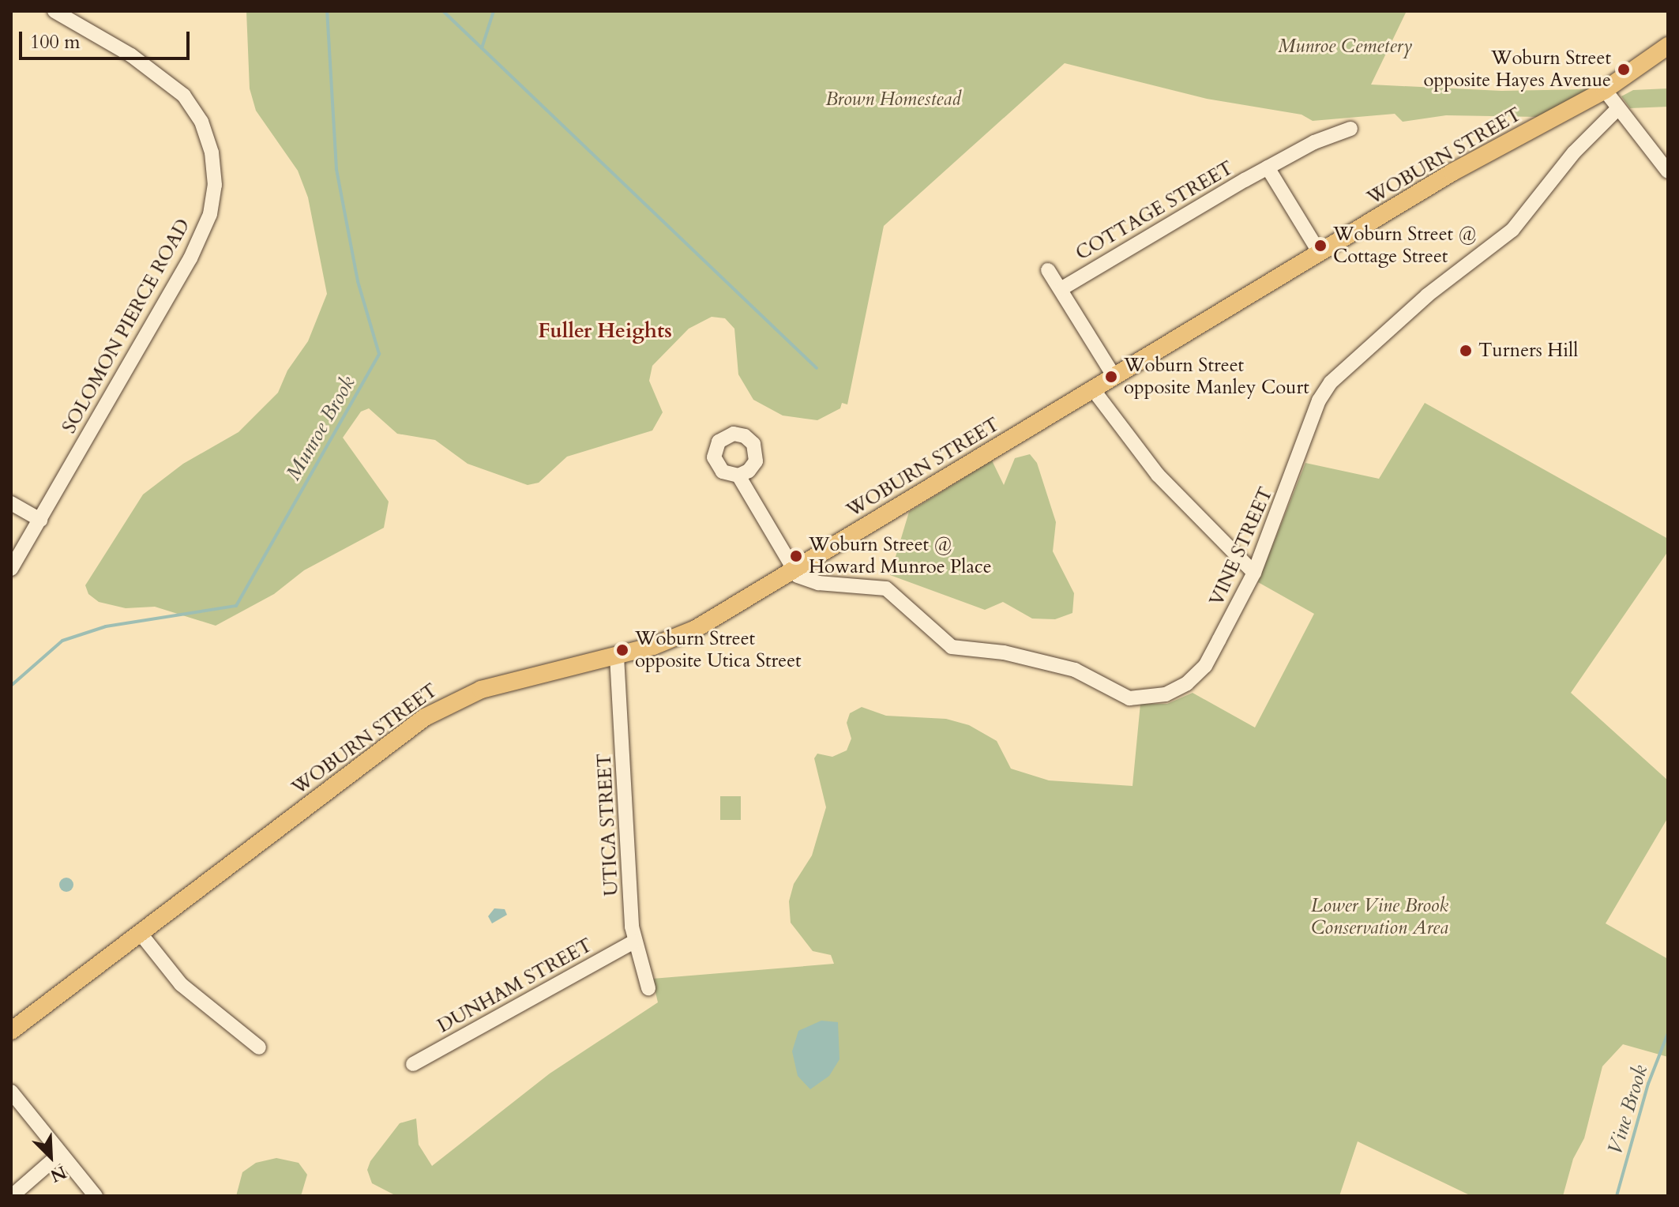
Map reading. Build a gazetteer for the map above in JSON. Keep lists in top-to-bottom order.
{
  "streets": {
    "main road": ["WOBURN STREET"],
    "street": [
      "COTTAGE STREET",
      "SOLOMON PIERCE ROAD",
      "VINE STREET",
      "UTICA STREET",
      "DUNHAM STREET"
    ]
  },
  "crossings": [
    ["WOBURN STREET", "VINE STREET"],
    ["WOBURN STREET", "UTICA STREET"],
    ["UTICA STREET", "DUNHAM STREET"]
  ],
  "districts": ["Fuller Heights"],
  "water": ["Munroe Brook", "Vine Brook"],
  "parks": ["Munroe Cemetery", "Brown Homestead", "Lower Vine Brook Conservation Area"],
  "places": [
    "Woburn Street opposite Hayes Avenue",
    "Woburn Street @ Cottage Street",
    "Turners Hill",
    "Woburn Street opposite Manley Court",
    "Woburn Street @ Howard Munroe Place",
    "Woburn Street opposite Utica Street"
  ],
  "scale_bar": "100 m",
  "north": "bottom right"
}
